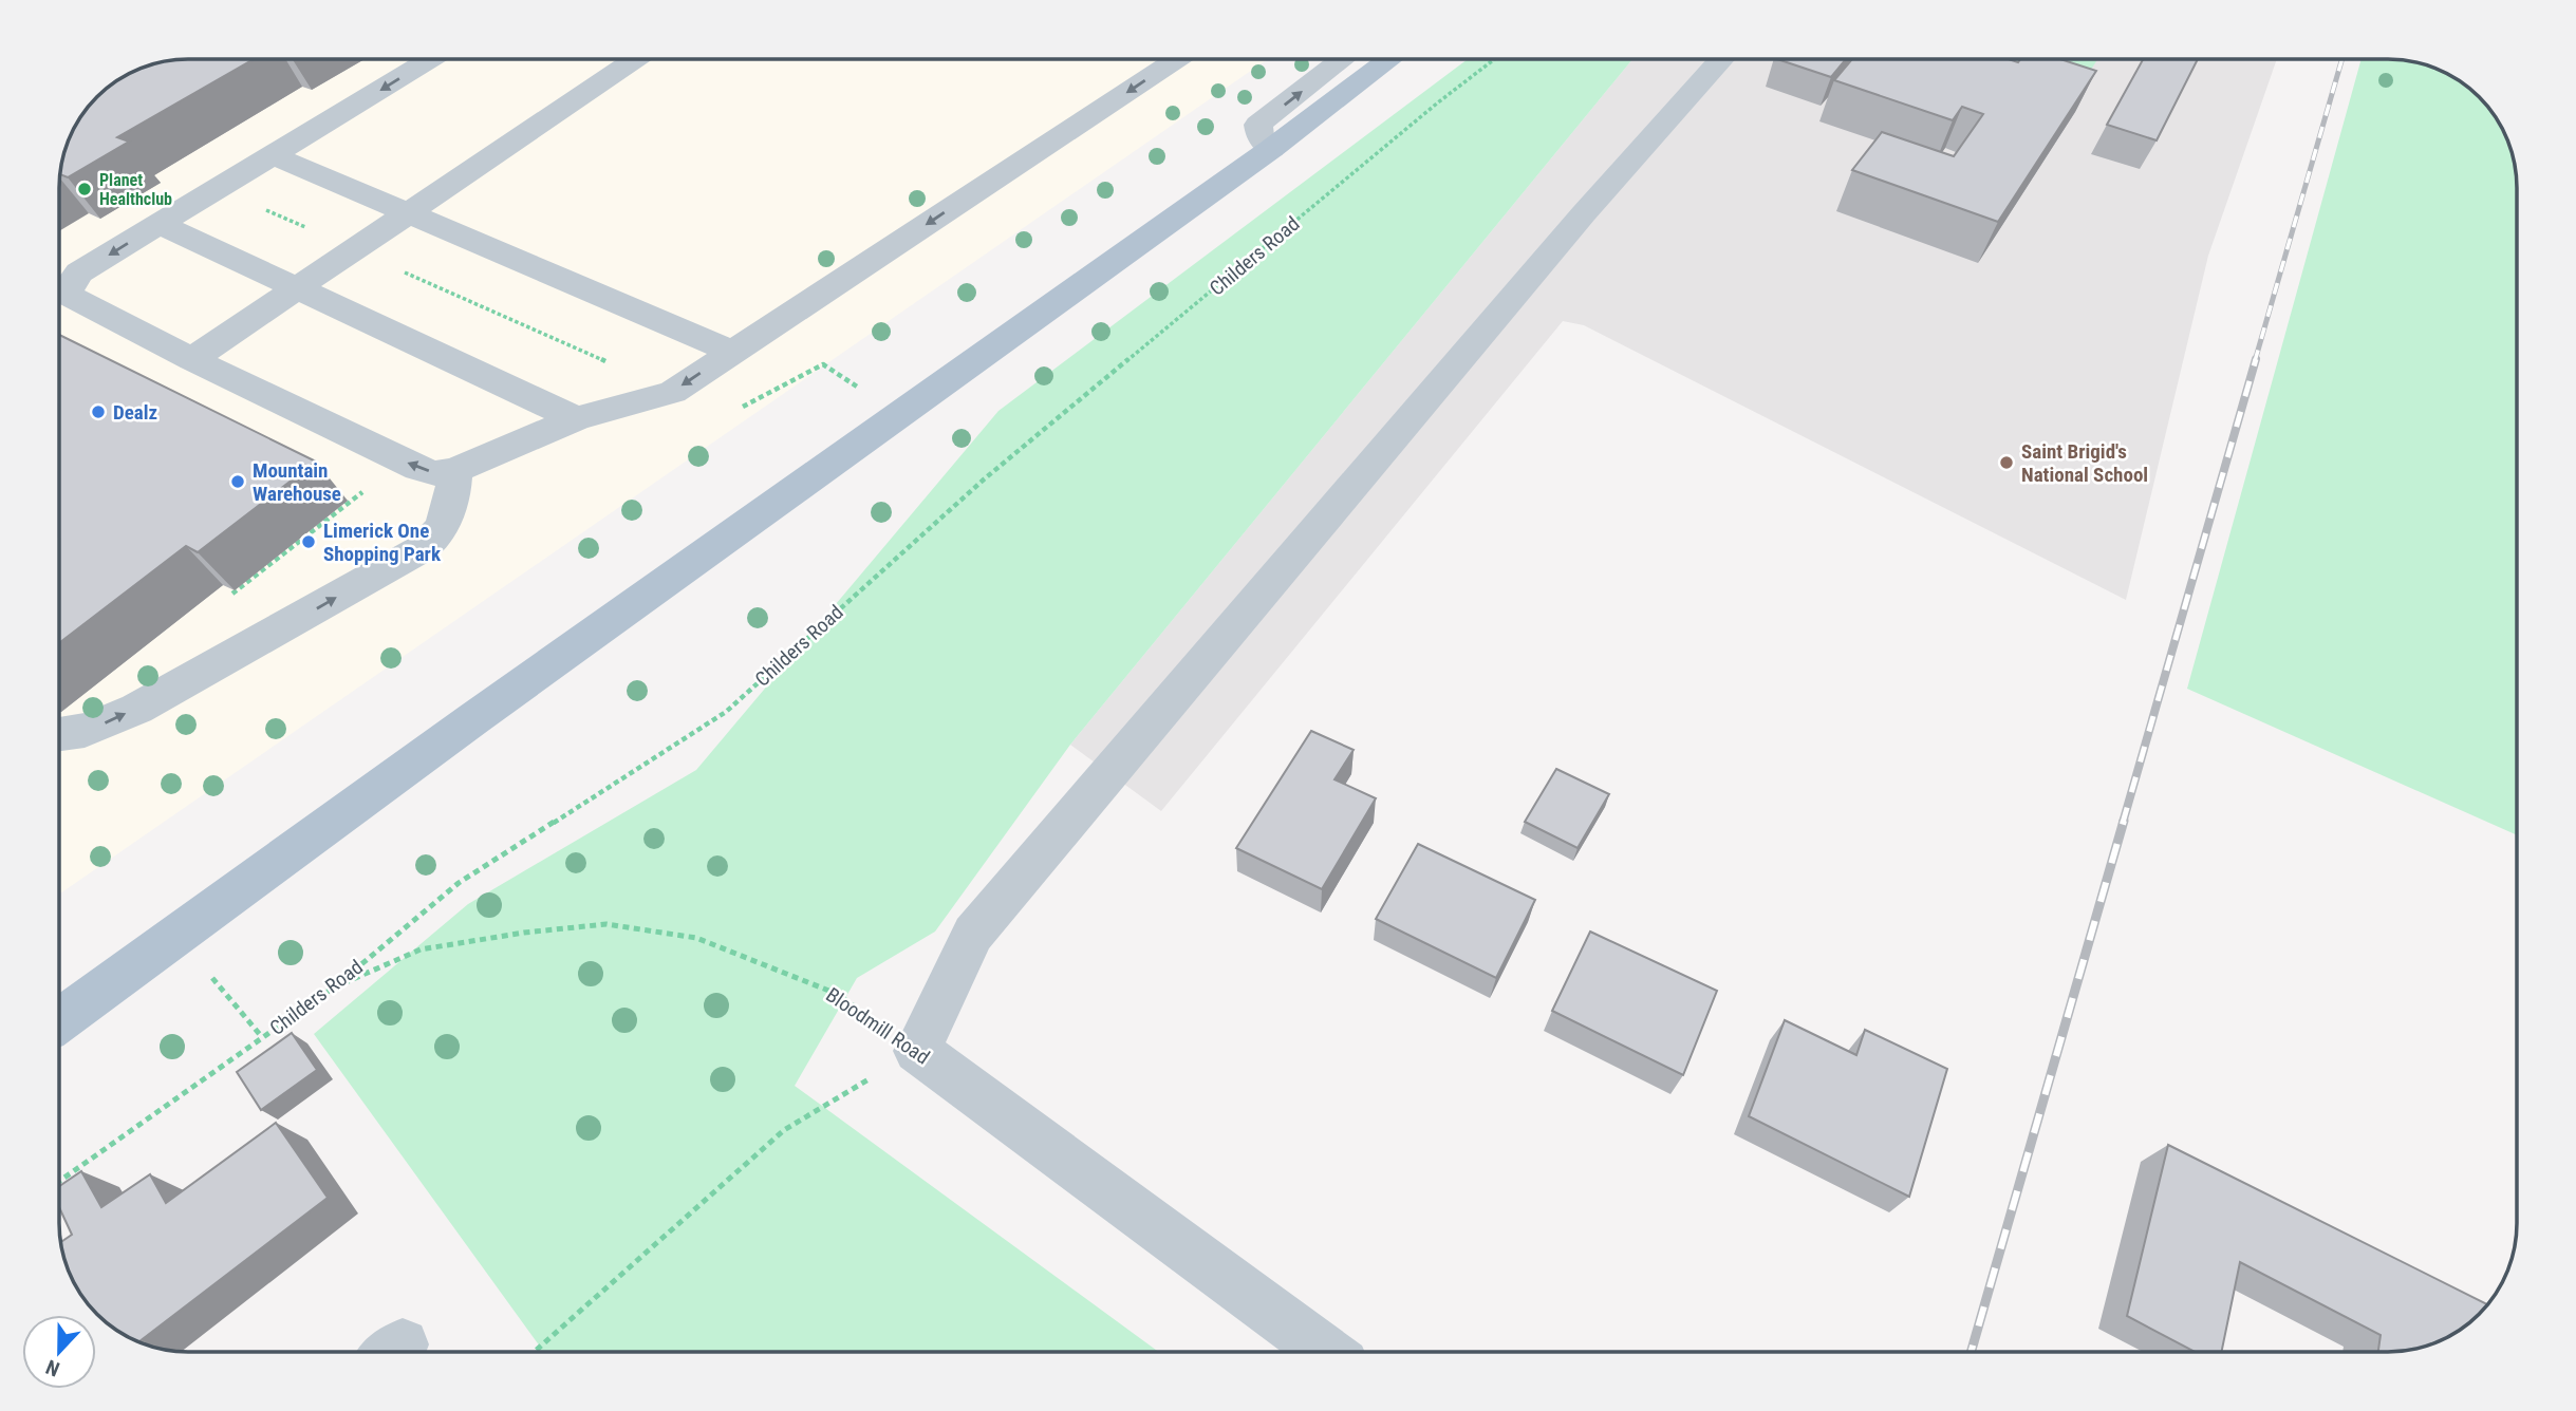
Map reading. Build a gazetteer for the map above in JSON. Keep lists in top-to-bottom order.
{
  "streets": {
    "street": ["Bloodmill Road"],
    "path": ["Childers Road"]
  },
  "crossings": [
    ["Childers Road", "Bloodmill Road"]
  ],
  "places": [
    "Planet Healthclub",
    "Dealz",
    "Saint Brigid's National School",
    "Mountain Warehouse",
    "Limerick One Shopping Park"
  ],
  "north": "bottom"
}
